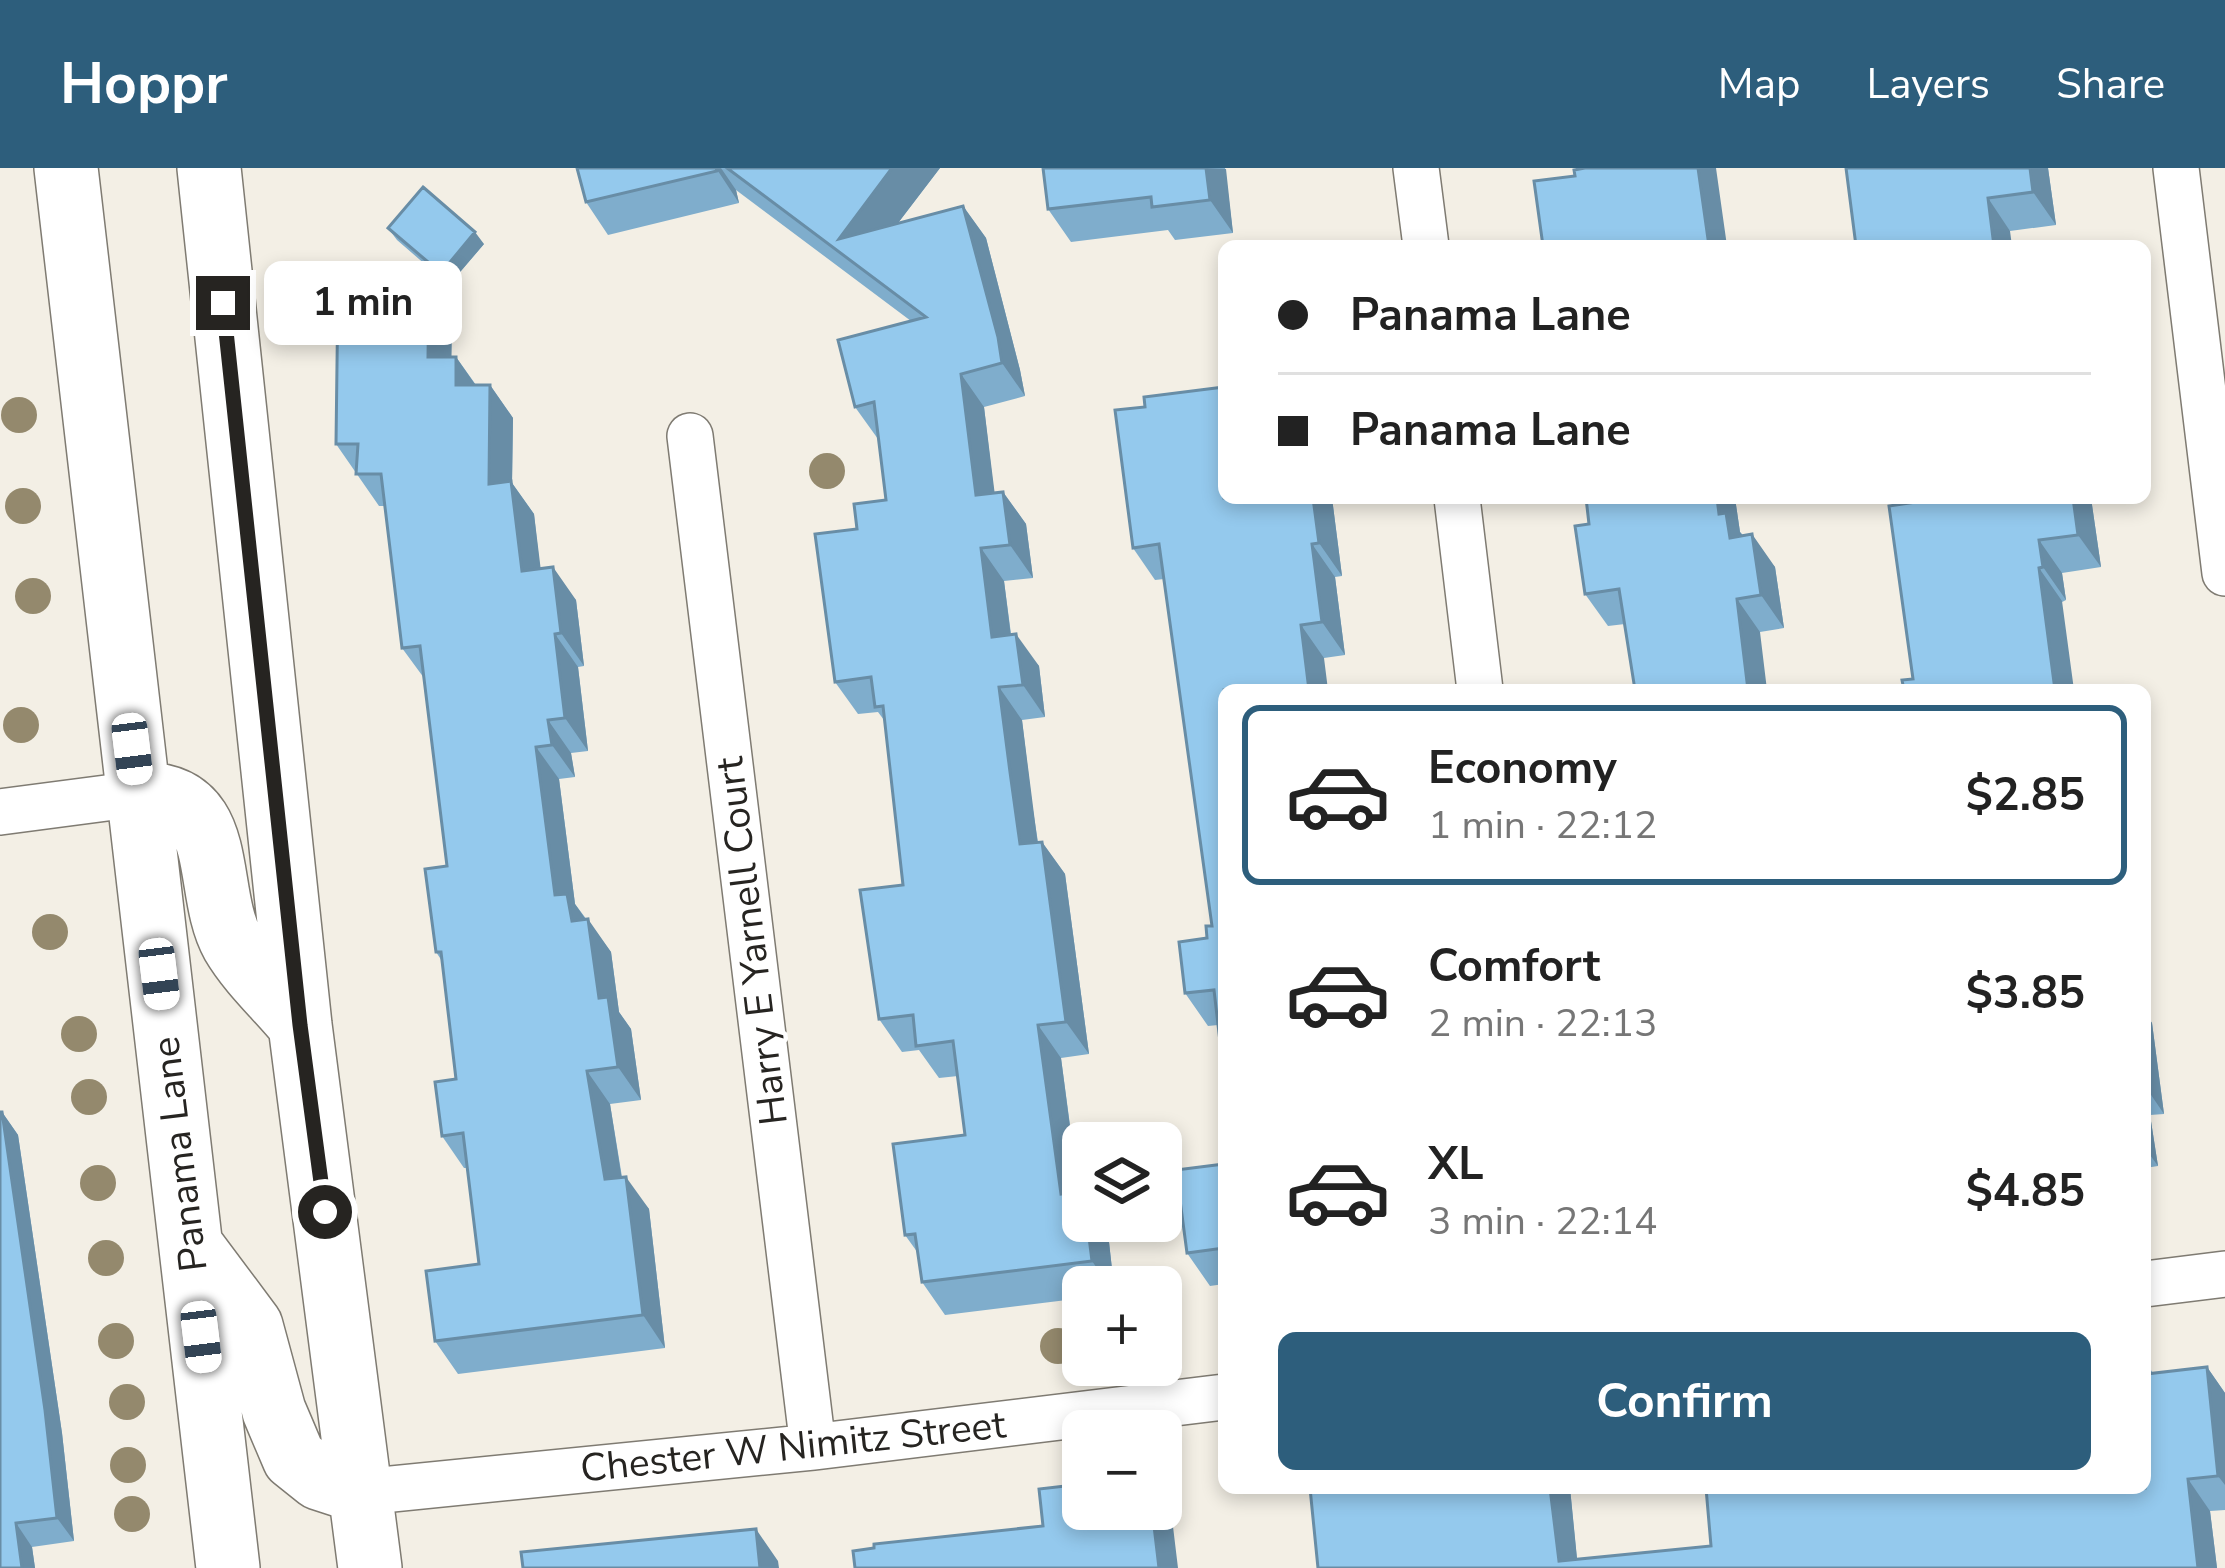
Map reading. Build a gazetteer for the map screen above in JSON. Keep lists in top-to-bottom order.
{
  "streets": {
    "main road": ["Panama Lane"],
    "street": ["Harry E Yarnell Court", "Chester W Nimitz Street"]
  },
  "crossings": [
    ["Harry E Yarnell Court", "Chester W Nimitz Street"]
  ],
  "page": {
    "header": "Hoppr",
    "nav": ["Map", "Layers", "Share"],
    "banner": ["Panama Lane", "Panama Lane"],
    "bubble": "1 min",
    "list": [
      {
        "name": "Economy",
        "note": "1 min · 22:12",
        "value": "$2.85"
      },
      {
        "name": "Comfort",
        "note": "2 min · 22:13",
        "value": "$3.85"
      },
      {
        "name": "XL",
        "note": "3 min · 22:14",
        "value": "$4.85"
      }
    ],
    "map_buttons": ["+", "−"],
    "buttons": "Confirm"
  }
}
